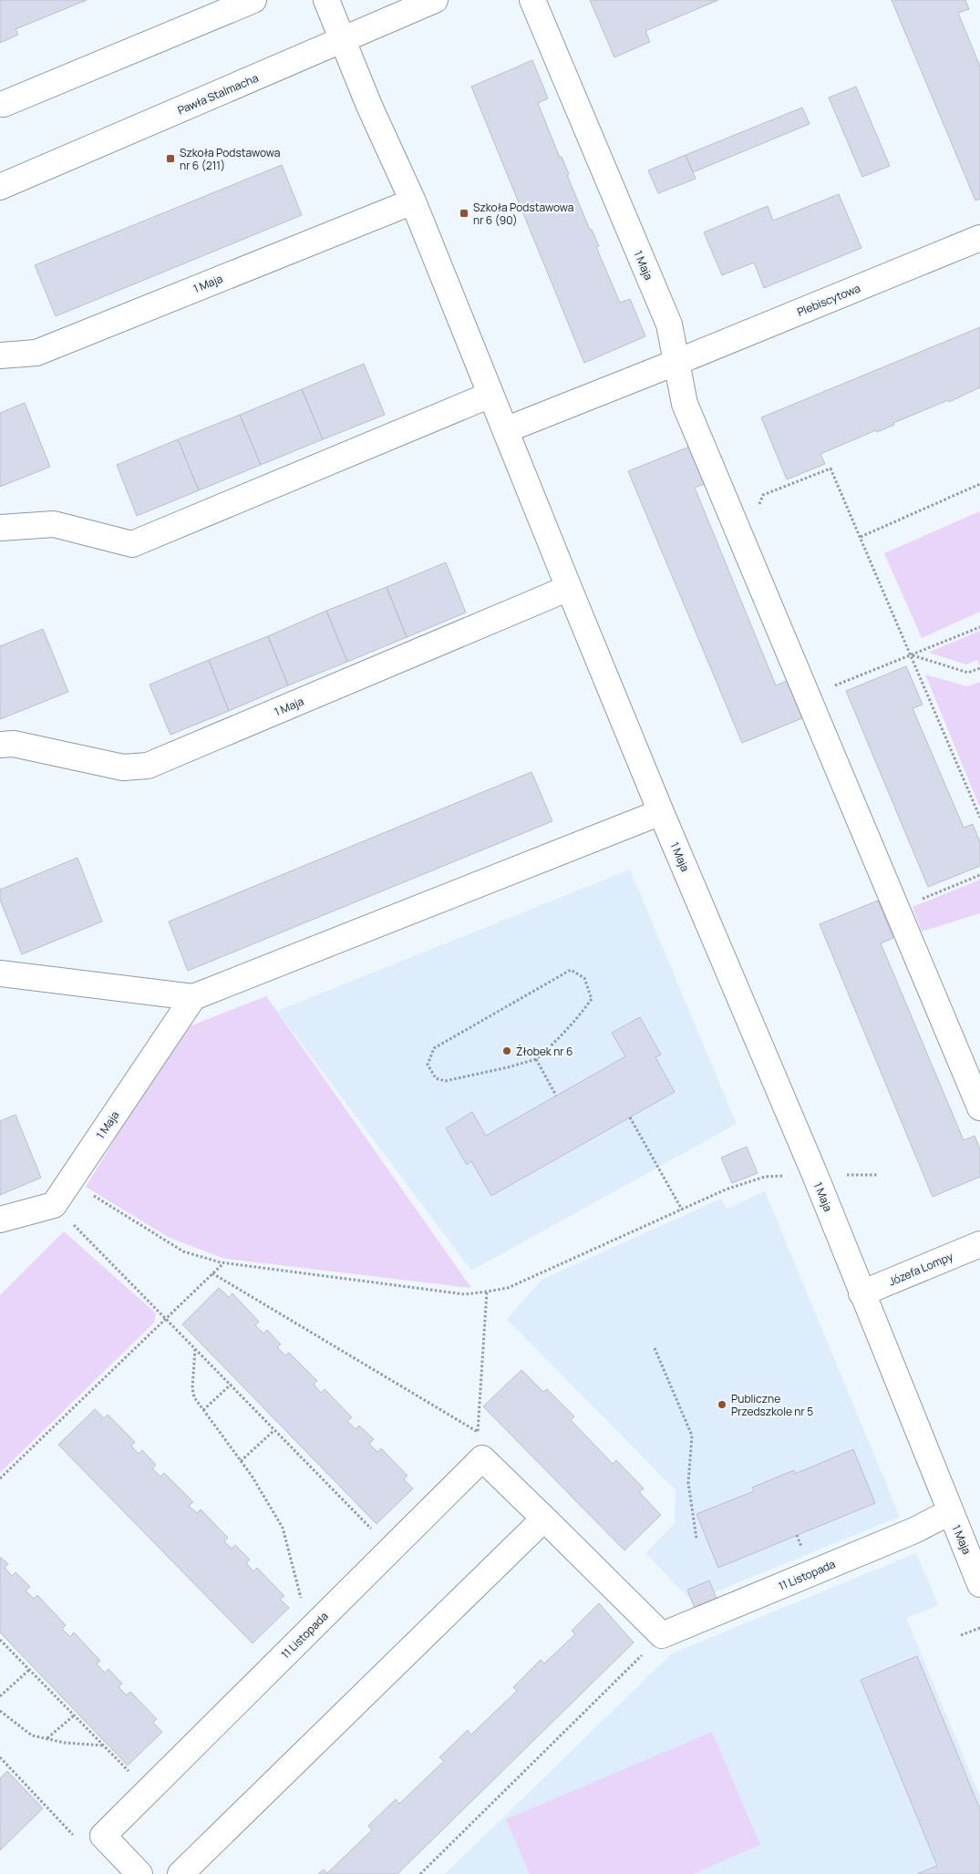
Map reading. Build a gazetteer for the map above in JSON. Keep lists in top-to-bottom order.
{
  "streets": {
    "street": [
      "Pawła Stalmacha",
      "1 Maja",
      "Plebiscytowa",
      "Józefa Lompy",
      "11 Listopada"
    ]
  },
  "crossings": [
    ["Pawła Stalmacha", "1 Maja"],
    ["1 Maja", "Plebiscytowa"],
    ["1 Maja", "Józefa Lompy"],
    ["1 Maja", "11 Listopada"]
  ],
  "places": {
    "transit": ["Szkoła Podstawowa nr 6 (211)", "Szkoła Podstawowa nr 6 (90)"],
    "other": ["Żłobek nr 6", "Publiczne Przedszkole nr 5"]
  }
}
